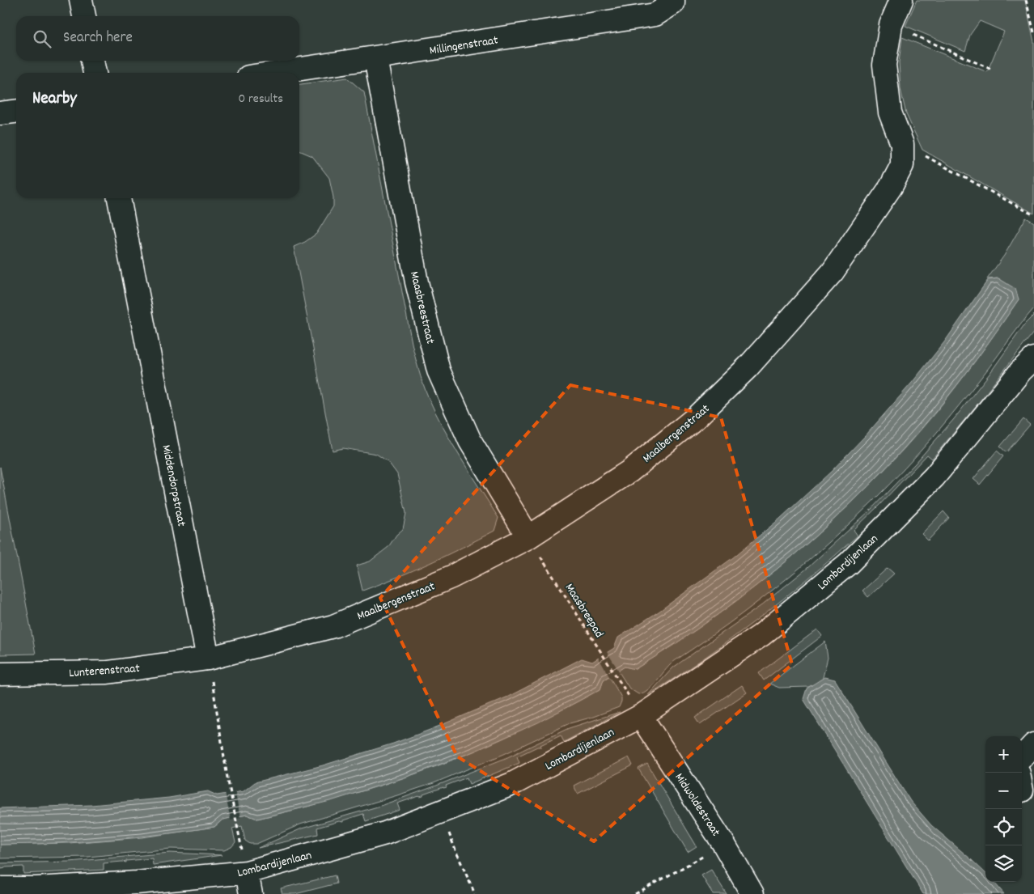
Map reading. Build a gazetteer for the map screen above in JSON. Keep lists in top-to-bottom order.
{
  "streets": {
    "street": [
      "Millingenstraat",
      "Maasbreestraat",
      "Maalbergenstraat",
      "Middendorpstraat",
      "Lombardijenlaan",
      "Lunterenstraat",
      "Midwoldestraat"
    ],
    "path": ["Maasbreepad"]
  },
  "crossings": [
    ["Millingenstraat", "Maasbreestraat"],
    ["Maasbreestraat", "Maalbergenstraat"],
    ["Maasbreestraat", "Maasbreepad"],
    ["Maalbergenstraat", "Middendorpstraat"],
    ["Maalbergenstraat", "Maasbreepad"],
    ["Maalbergenstraat", "Lunterenstraat"],
    ["Middendorpstraat", "Lunterenstraat"],
    ["Lombardijenlaan", "Midwoldestraat"]
  ],
  "page": {
    "search": "Search here",
    "heading": ["Nearby", "0 results"],
    "map_buttons": ["+", "−"]
  }
}
